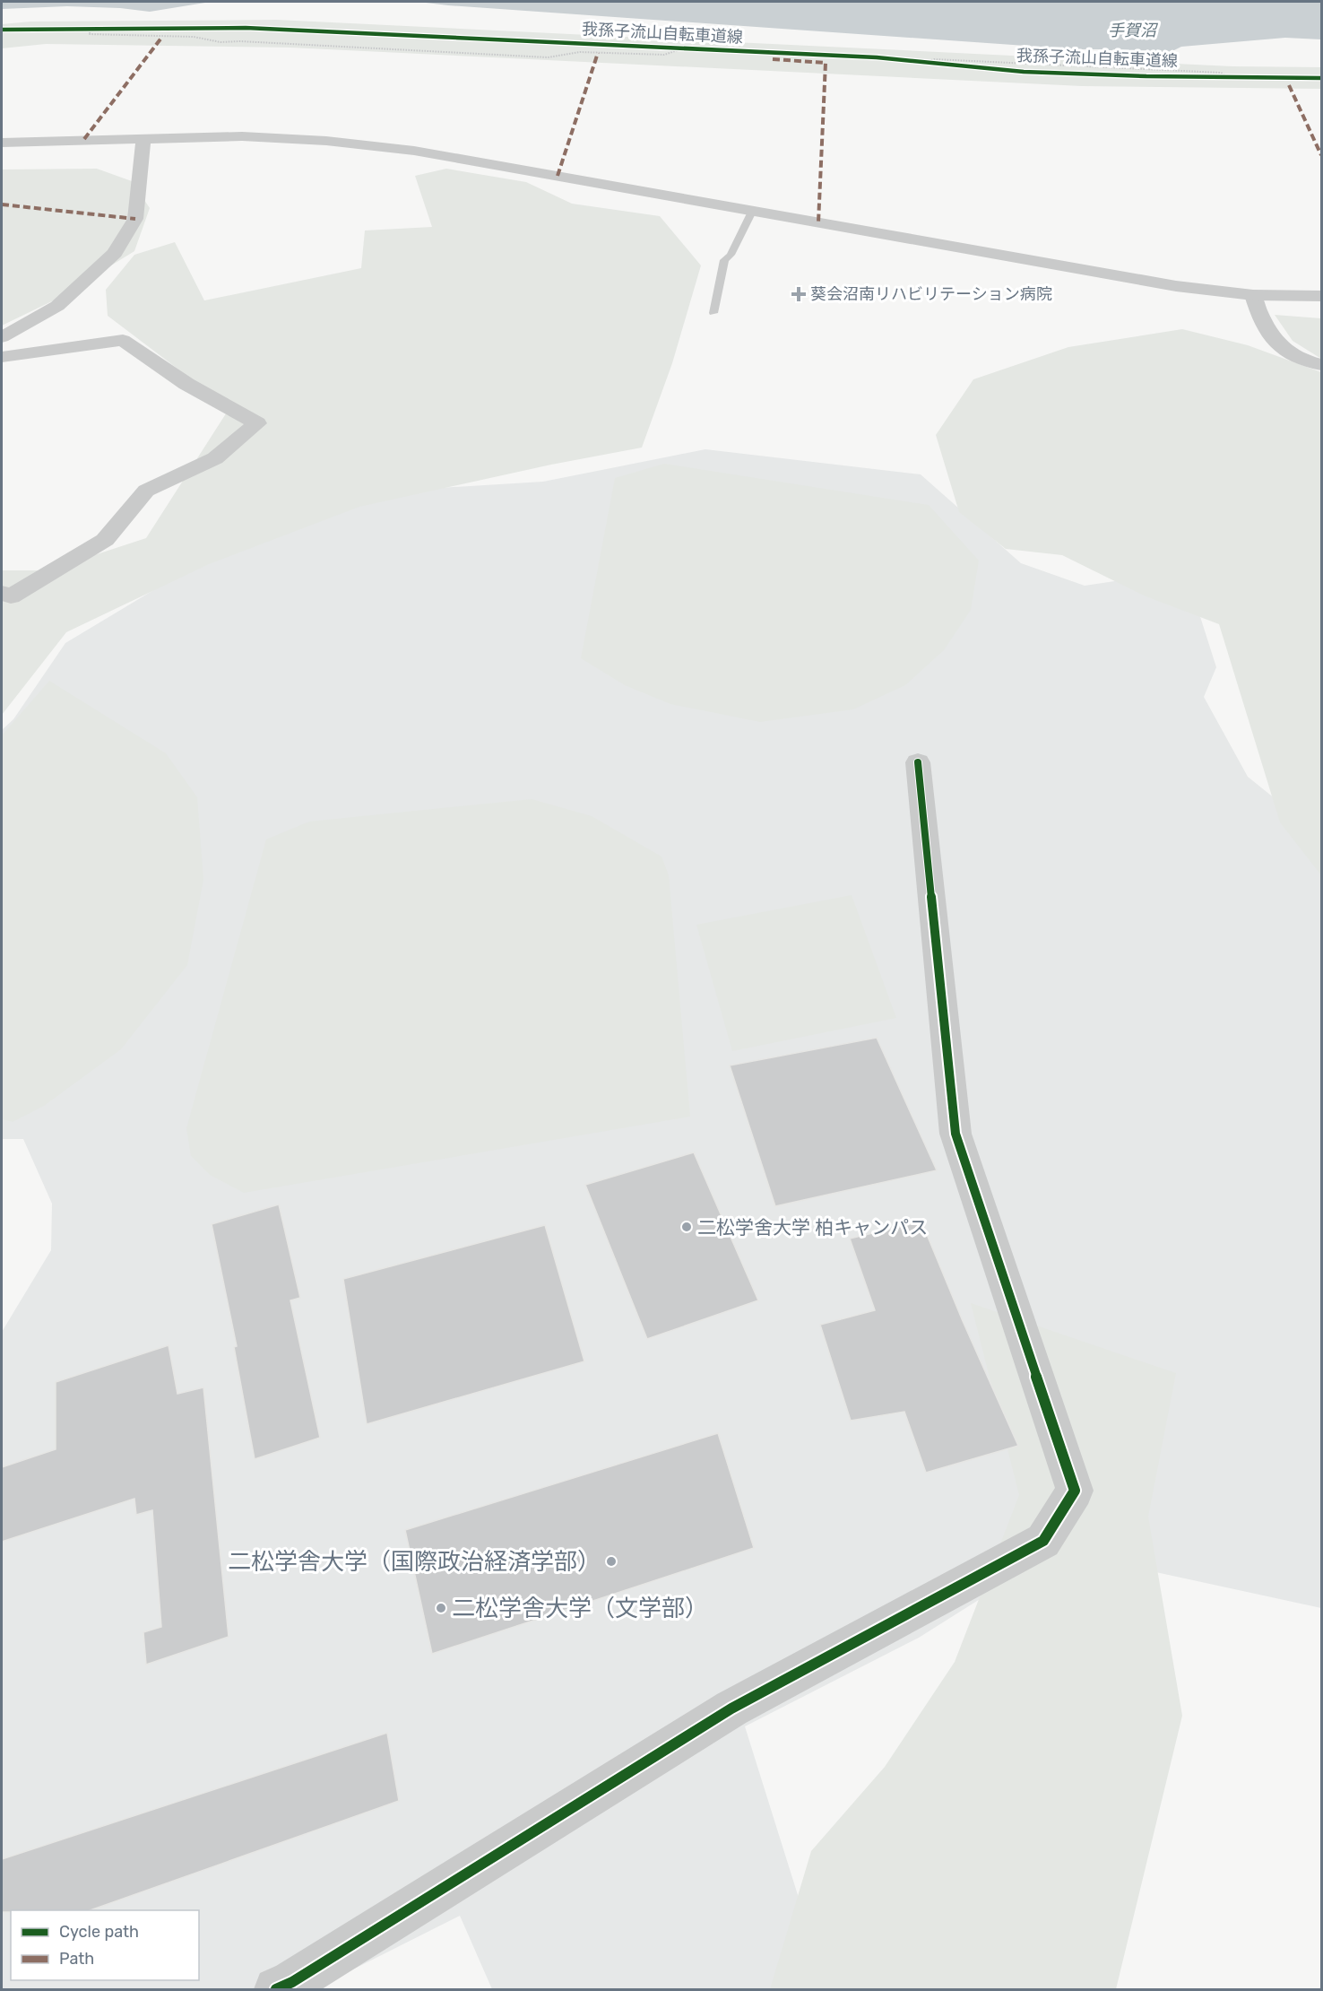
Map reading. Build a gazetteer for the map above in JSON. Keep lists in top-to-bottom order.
{
  "streets": {
    "cycle path": ["我孫子流山自転車道線"]
  },
  "water": ["手賀沼"],
  "places": {
    "health": ["葵会沼南リハビリテーション病院"],
    "other": ["二松学舍大学 柏キャンパス", "二松学舎大学（国際政治経済学部）", "二松学舎大学（文学部）"]
  },
  "legend": ["Cycle path", "Path"]
}
